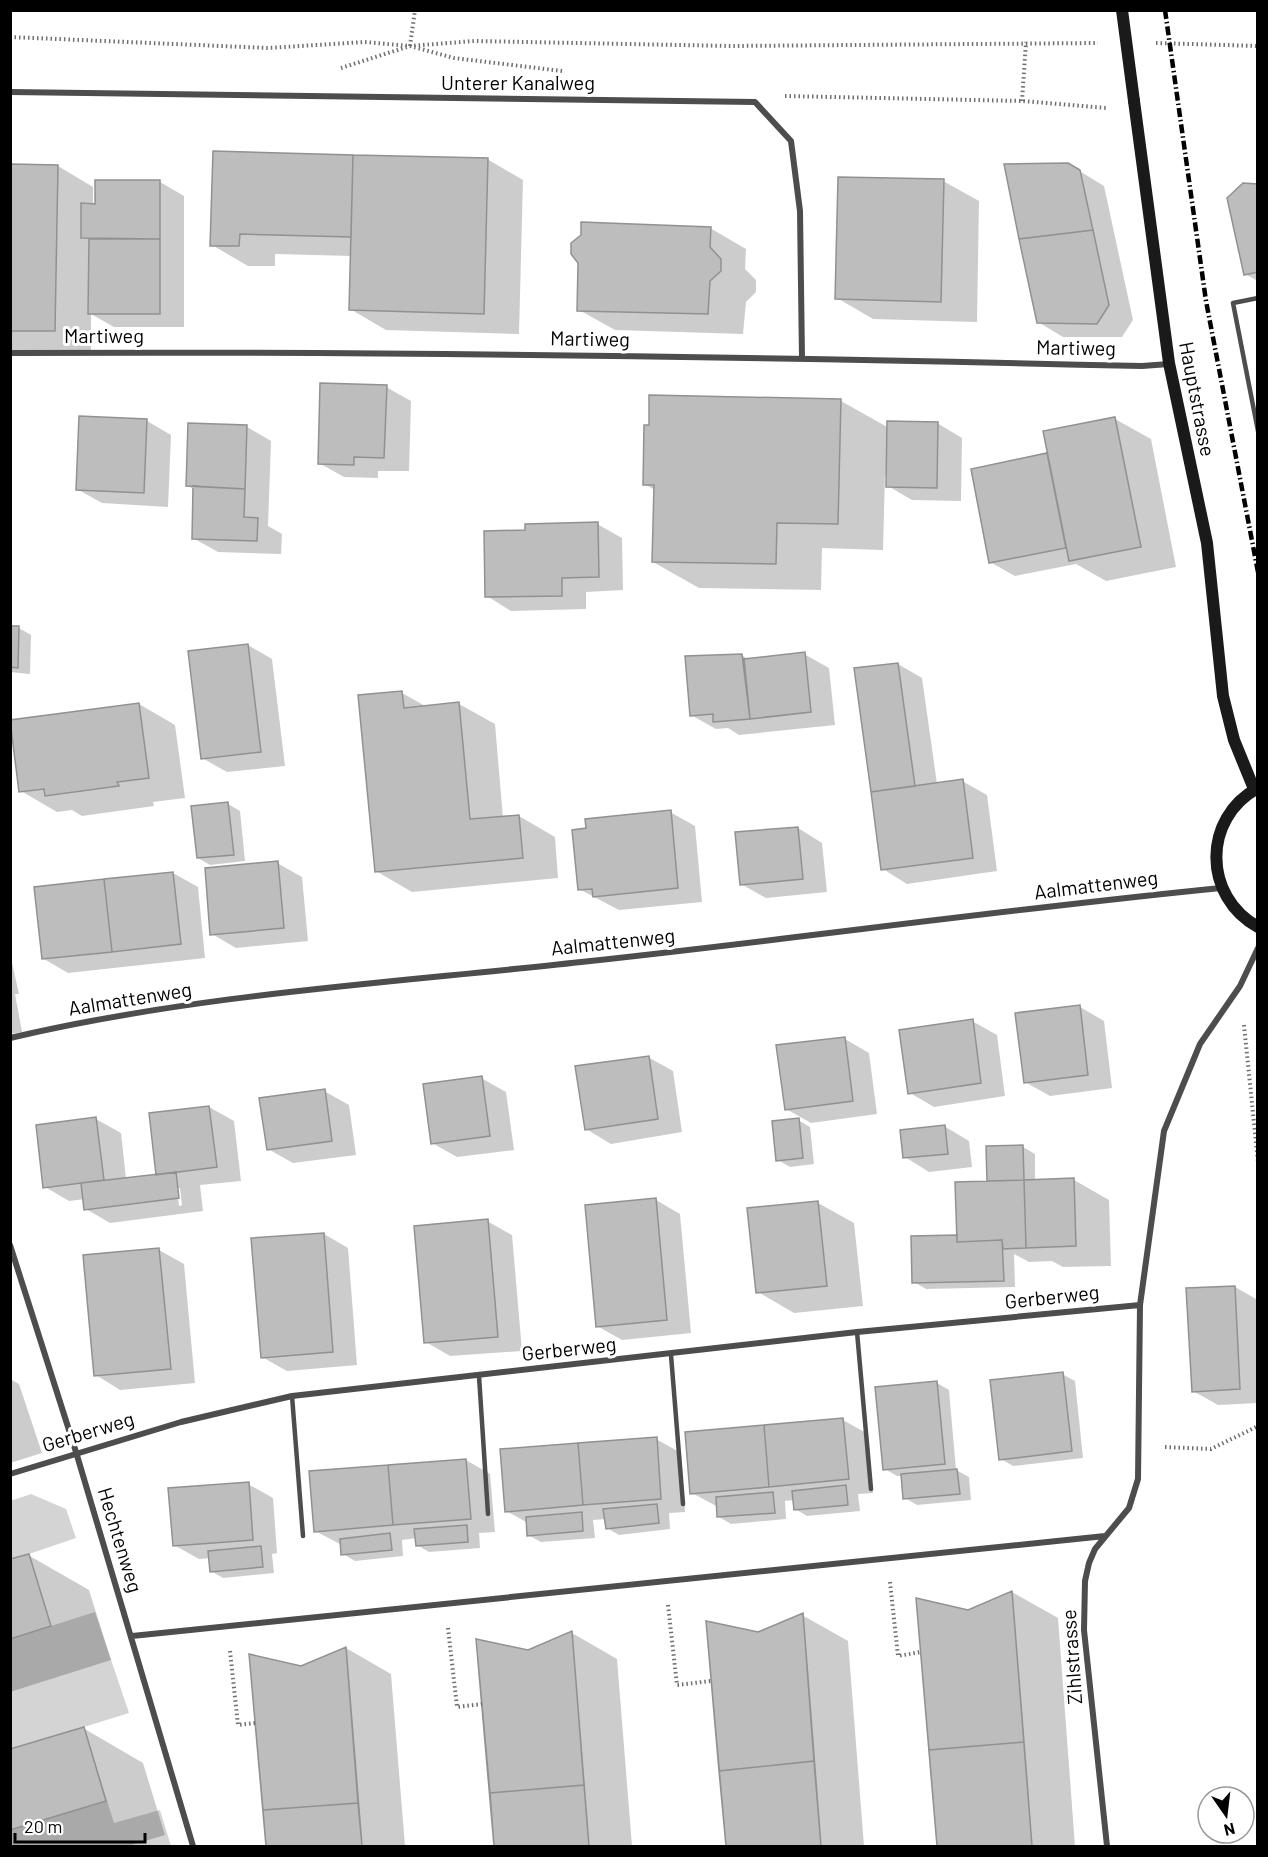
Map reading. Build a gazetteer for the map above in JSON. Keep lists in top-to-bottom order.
{
  "streets": {
    "main road": ["Hauptstrasse"],
    "street": [
      "Unterer Kanalweg",
      "Martiweg",
      "Aalmattenweg",
      "Gerberweg",
      "Hechtenweg",
      "Zihlstrasse"
    ]
  },
  "crossings": [
    ["Martiweg", "Hauptstrasse"],
    ["Gerberweg", "Hechtenweg"]
  ],
  "scale_bar": "20 m",
  "north": "bottom"
}
